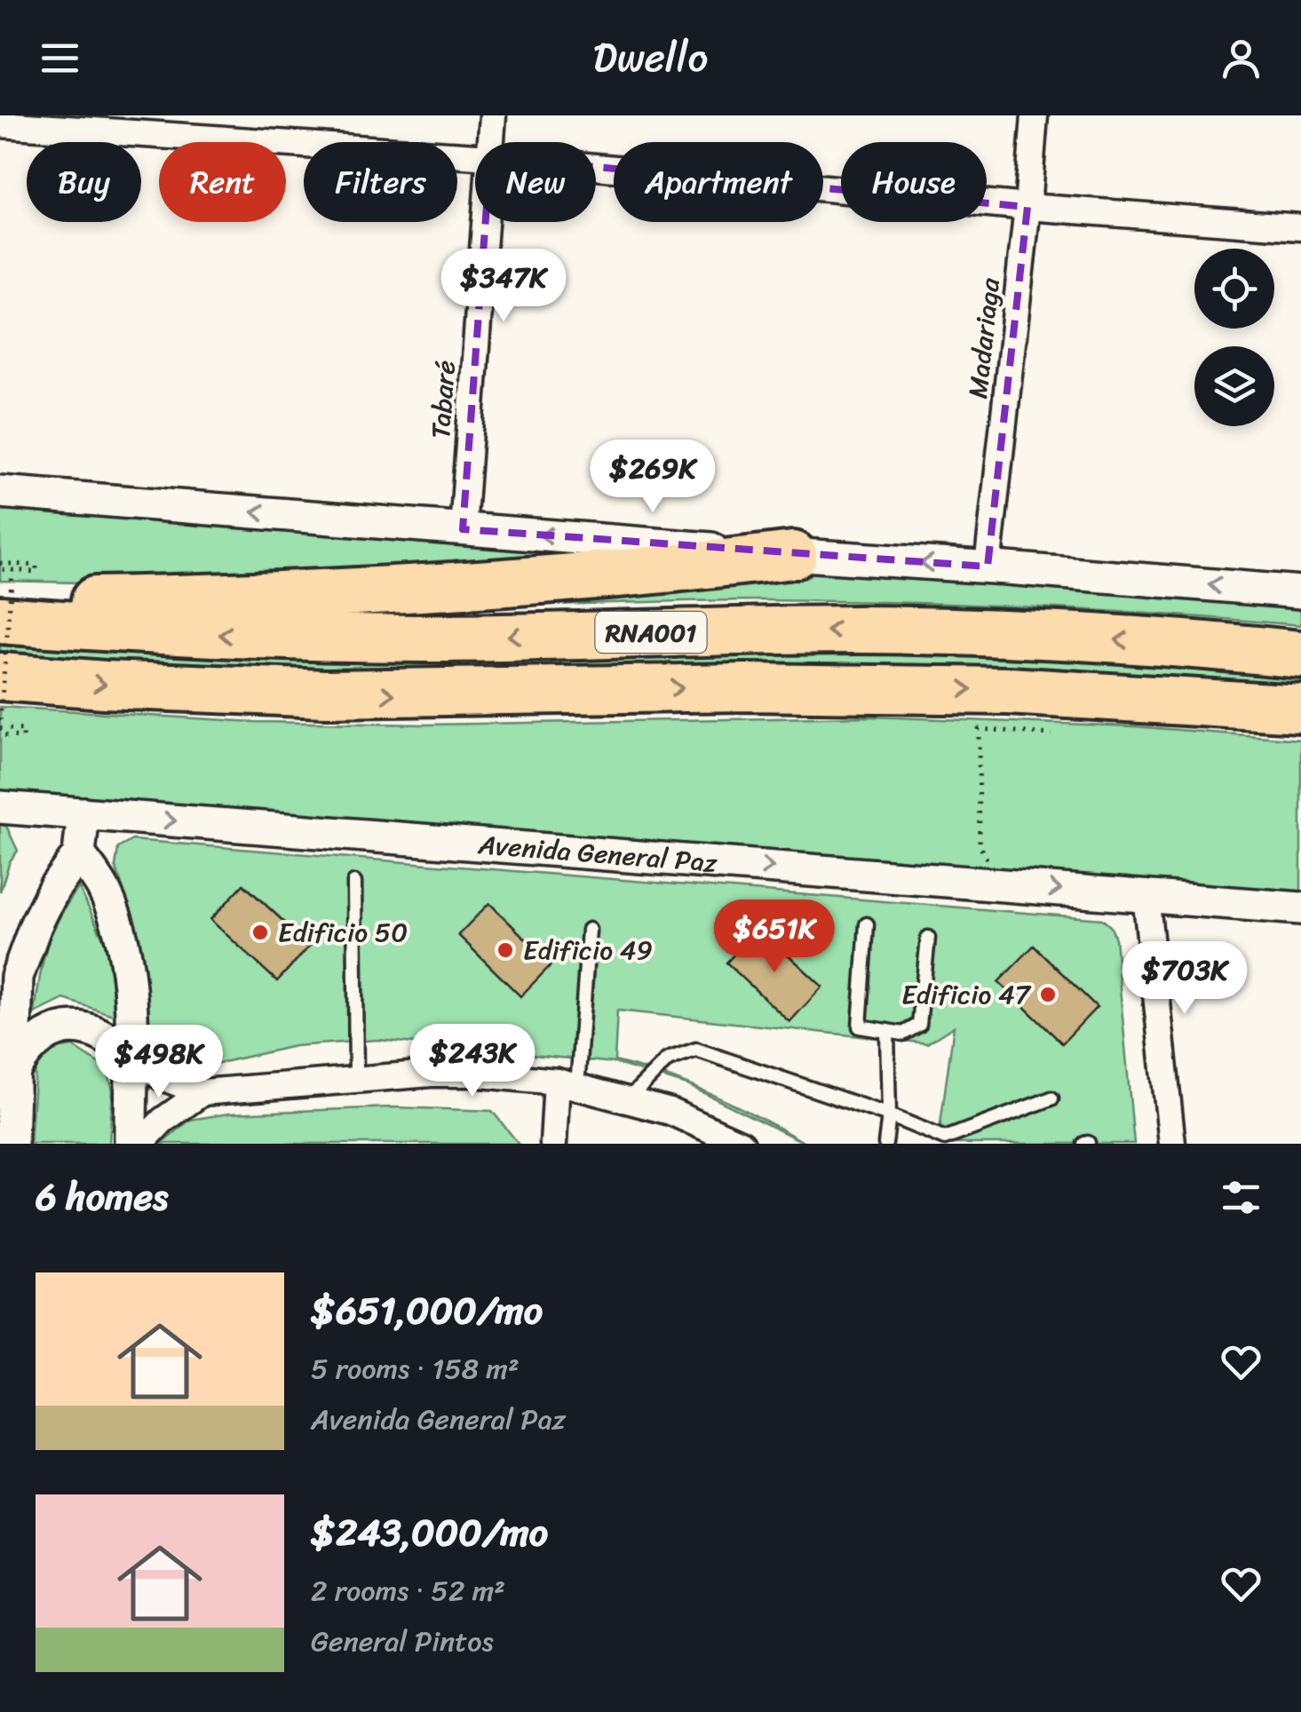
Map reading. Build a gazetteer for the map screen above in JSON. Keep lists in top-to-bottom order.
{
  "streets": {
    "highway": ["RNA001"],
    "street": ["Madariaga", "Tabaré", "Avenida General Paz"]
  },
  "places": ["Edificio 50", "Edificio 49", "Edificio 47"],
  "page": {
    "header": "Dwello",
    "chip": [
      "Buy",
      "Rent",
      "Filters",
      "New",
      "Apartment",
      "House"
    ],
    "price": [
      "$347K",
      "$269K",
      "$651K",
      "$703K",
      "$243K",
      "$498K"
    ],
    "heading": "6 homes",
    "list": [
      {
        "name": "$651,000/mo",
        "note": "5 rooms · 158 m² · Avenida General Paz"
      },
      {
        "name": "$243,000/mo",
        "note": "2 rooms · 52 m² · General Pintos"
      }
    ]
  }
}
